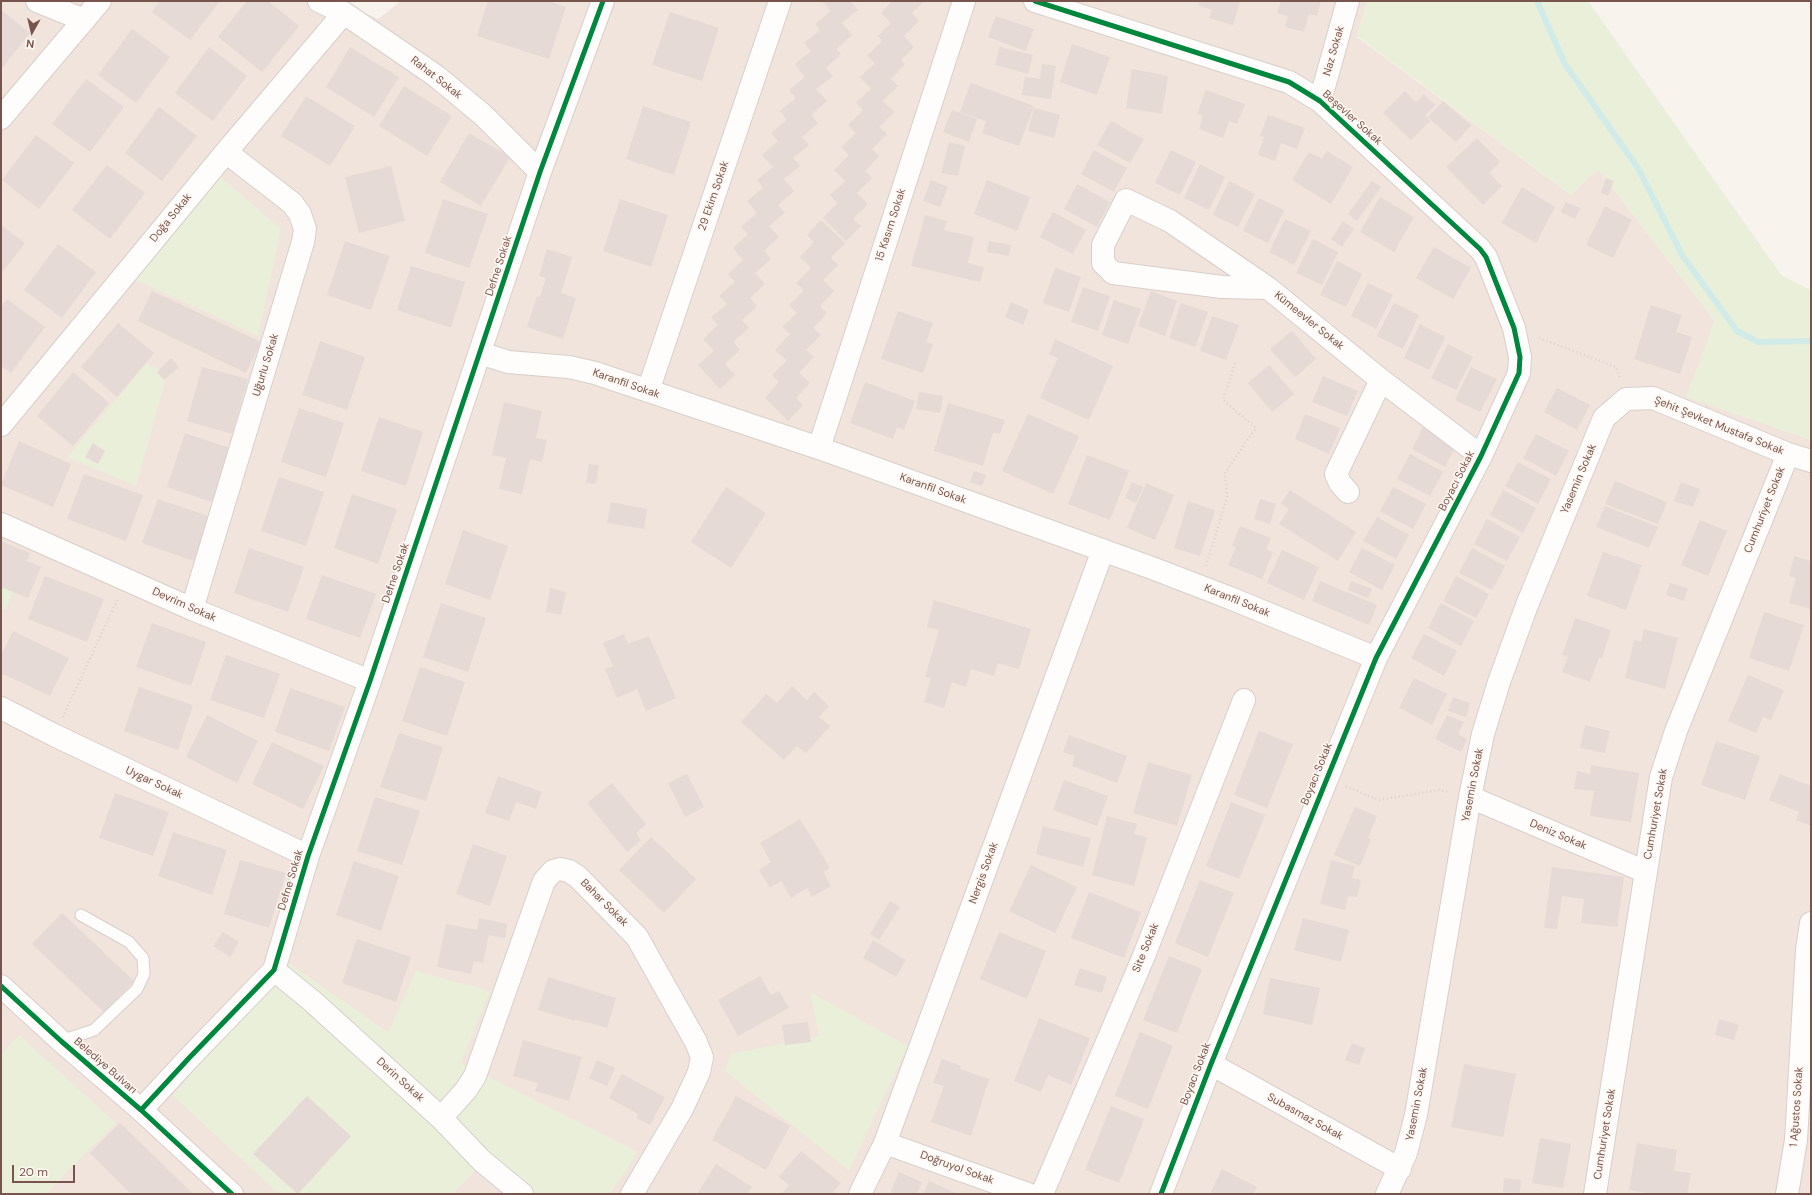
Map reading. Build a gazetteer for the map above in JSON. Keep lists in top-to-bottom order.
{
  "streets": {
    "street": [
      "Naz Sokak",
      "Rahat Sokak",
      "Beşevler Sokak",
      "29 Ekim Sokak",
      "Doğa Sokak",
      "15 Kasım Sokak",
      "Defne Sokak",
      "Kümeevler Sokak",
      "Uğurlu Sokak",
      "Karanfil Sokak",
      "Şehit Şevket Mustafa Sokak",
      "Yasemin Sokak",
      "Boyacı Sokak",
      "Cumhuriyet Sokak",
      "Devrim Sokak",
      "Uygar Sokak",
      "Deniz Sokak",
      "Nergis Sokak",
      "Bahar Sokak",
      "Site Sokak",
      "Belediye Bulvarı",
      "Derin Sokak",
      "1 Ağustos Sokak",
      "Subasmaz Sokak",
      "Doğruyol Sokak"
    ]
  },
  "crossings": [
    ["Naz Sokak", "Beşevler Sokak"],
    ["Rahat Sokak", "Doğa Sokak"],
    ["Rahat Sokak", "Defne Sokak"],
    ["Beşevler Sokak", "Boyacı Sokak"],
    ["29 Ekim Sokak", "Karanfil Sokak"],
    ["Doğa Sokak", "Uğurlu Sokak"],
    ["15 Kasım Sokak", "Karanfil Sokak"],
    ["Defne Sokak", "Karanfil Sokak"],
    ["Defne Sokak", "Devrim Sokak"],
    ["Defne Sokak", "Uygar Sokak"],
    ["Defne Sokak", "Belediye Bulvarı"],
    ["Defne Sokak", "Derin Sokak"],
    ["Kümeevler Sokak", "Boyacı Sokak"],
    ["Uğurlu Sokak", "Devrim Sokak"],
    ["Karanfil Sokak", "Boyacı Sokak"],
    ["Karanfil Sokak", "Nergis Sokak"],
    ["Şehit Şevket Mustafa Sokak", "Yasemin Sokak"],
    ["Şehit Şevket Mustafa Sokak", "Cumhuriyet Sokak"],
    ["Yasemin Sokak", "Deniz Sokak"],
    ["Yasemin Sokak", "Subasmaz Sokak"],
    ["Boyacı Sokak", "Subasmaz Sokak"],
    ["Cumhuriyet Sokak", "Deniz Sokak"],
    ["Nergis Sokak", "Doğruyol Sokak"],
    ["Bahar Sokak", "Derin Sokak"]
  ],
  "scale_bar": "20 m",
  "north": "bottom"
}
